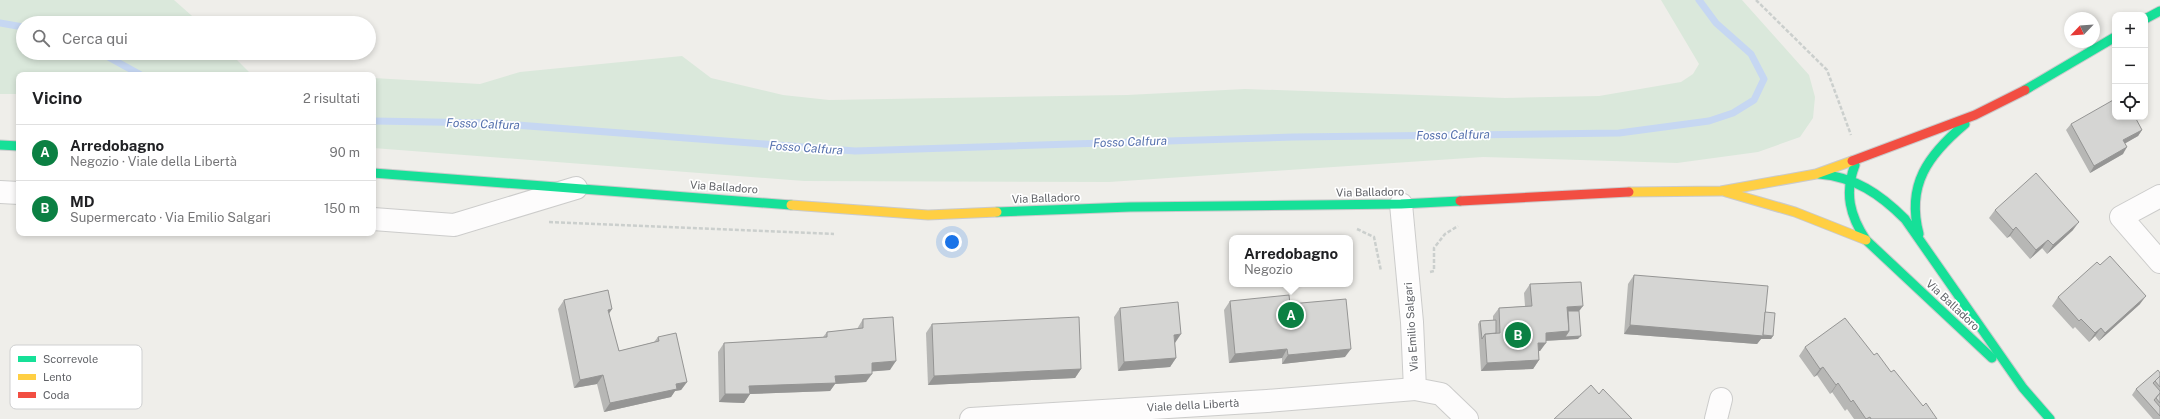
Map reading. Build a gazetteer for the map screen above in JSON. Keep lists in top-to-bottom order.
{
  "streets": {
    "street": ["Via Balladoro", "Via Emilio Salgari", "Viale della Libertà"]
  },
  "crossings": [
    ["Via Balladoro", "Via Emilio Salgari"],
    ["Via Emilio Salgari", "Viale della Libertà"]
  ],
  "water": ["Fosso Calfura"],
  "legend": ["Scorrevole", "Lento", "Coda"],
  "north": "bottom left",
  "page": {
    "map_buttons": ["+", "−"],
    "search": "Cerca qui",
    "heading": ["Vicino", "2 risultati"],
    "list": [
      {
        "mark": "A",
        "name": "Arredobagno",
        "note": "Negozio · Viale della Libertà",
        "value": "90 m"
      },
      {
        "mark": "B",
        "name": "MD",
        "note": "Supermercato · Via Emilio Salgari",
        "value": "150 m"
      }
    ],
    "popup": ["Arredobagno", "Negozio"],
    "pins": ["A", "B"]
  }
}
